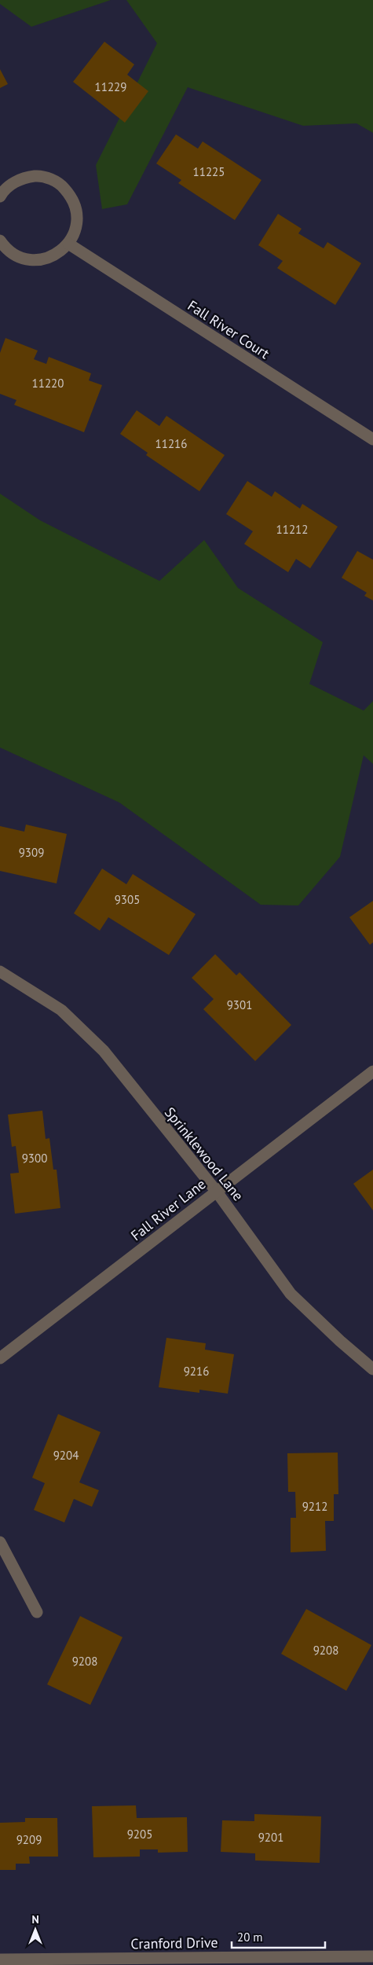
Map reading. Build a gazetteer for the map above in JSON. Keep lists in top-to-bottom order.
{
  "streets": {
    "street": [
      "Fall River Court",
      "Sprinklewood Lane",
      "Fall River Lane",
      "Cranford Drive"
    ]
  },
  "crossings": [
    ["Sprinklewood Lane", "Fall River Lane"]
  ],
  "house_numbers": [
    "11229",
    "11225",
    "11220",
    "11216",
    "11212",
    "9309",
    "9305",
    "9301",
    "9300",
    "9216",
    "9204",
    "9212",
    "9208",
    "9208",
    "9205",
    "9201",
    "9209"
  ],
  "scale_bar": "20 m",
  "north": "top"
}
